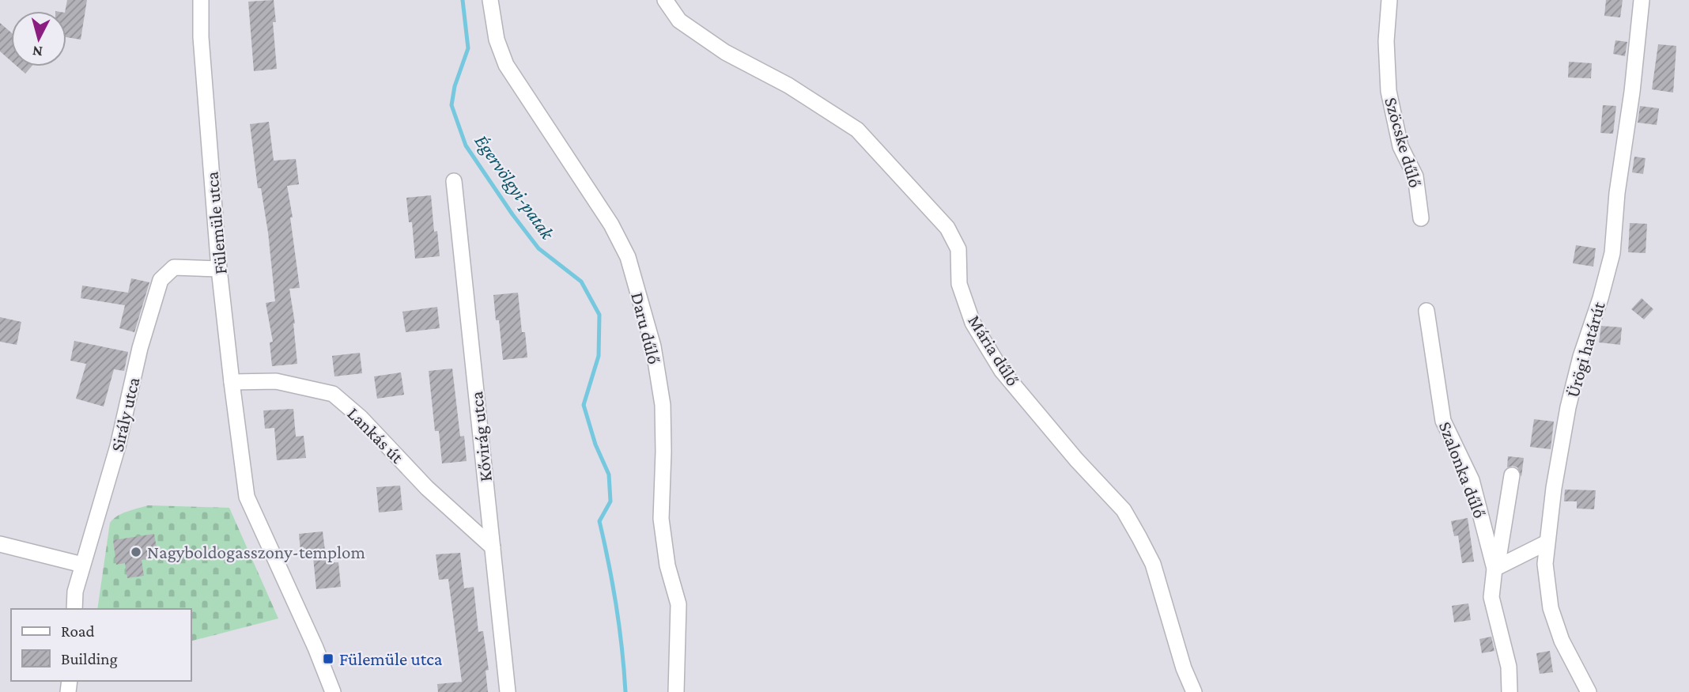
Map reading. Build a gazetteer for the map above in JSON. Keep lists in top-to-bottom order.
{
  "streets": {
    "street": [
      "Szöcske dűlő",
      "Fülemüle utca",
      "Daru dűlő",
      "Ürögi határút",
      "Mária dűlő",
      "Sirály utca",
      "Lankás út",
      "Kővirág utca",
      "Szalonka dűlő"
    ]
  },
  "crossings": [
    ["Fülemüle utca", "Sirály utca"],
    ["Fülemüle utca", "Lankás út"],
    ["Lankás út", "Kővirág utca"]
  ],
  "water": ["Égervölgyi-patak"],
  "places": {
    "other": ["Nagyboldogasszony-templom"],
    "transit": ["Fülemüle utca"]
  },
  "legend": ["Road", "Building"],
  "north": "bottom"
}
